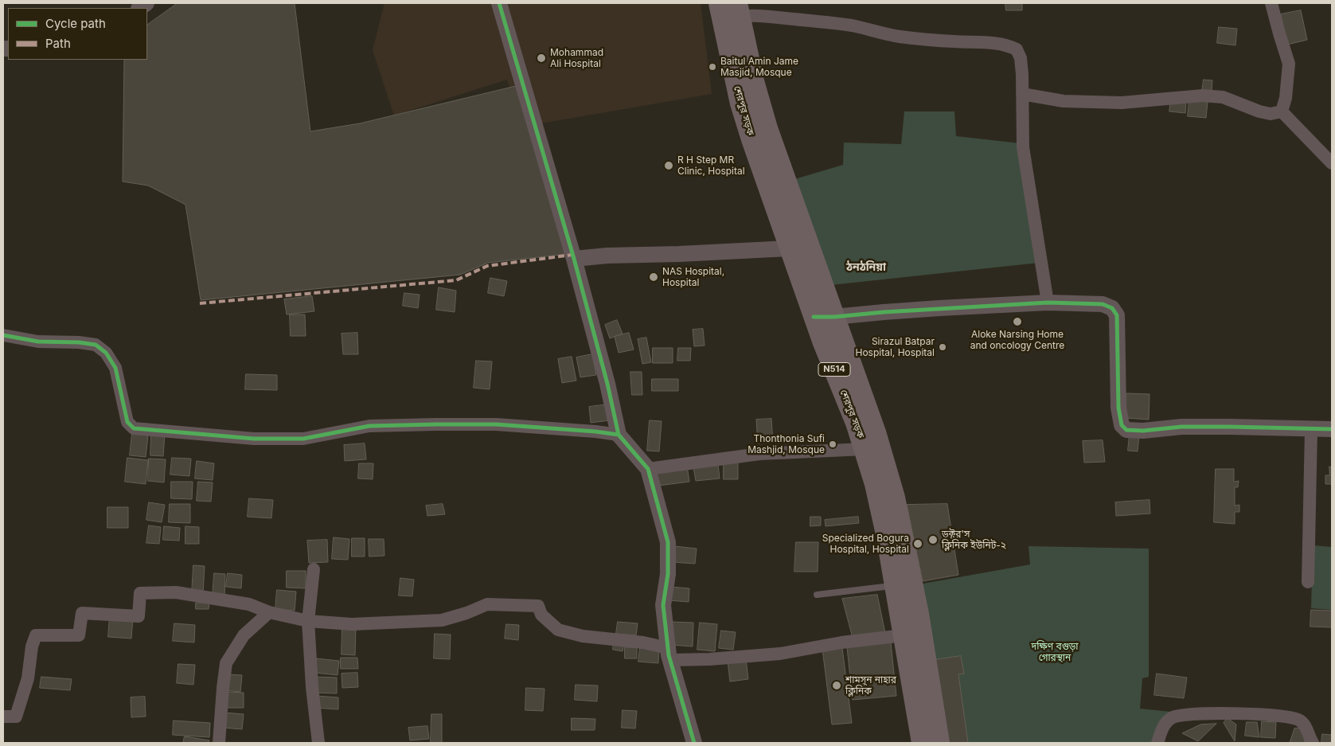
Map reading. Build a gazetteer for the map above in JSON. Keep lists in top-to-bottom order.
{
  "streets": {
    "highway": ["শেরপুর সড়ক", "N514"]
  },
  "districts": ["ঠনঠনিয়া"],
  "parks": ["দক্ষিণ বগুড়া গোরস্থান"],
  "places": [
    "Mohammad Ali Hospital",
    "Baitul Amin Jame Masjid, Mosque",
    "R H Step MR Clinic, Hospital",
    "NAS Hospital, Hospital",
    "Aloke Narsing Home and oncology Centre",
    "Sirazul Batpar Hospital, Hospital",
    "Thonthonia Sufi Mashjid, Mosque",
    "ডক্টর'স ক্লিনিক ইউনিট-২",
    "Specialized Bogura Hospital, Hospital",
    "শামসুন নাহার ক্লিনিক"
  ],
  "legend": ["Cycle path", "Path"]
}
